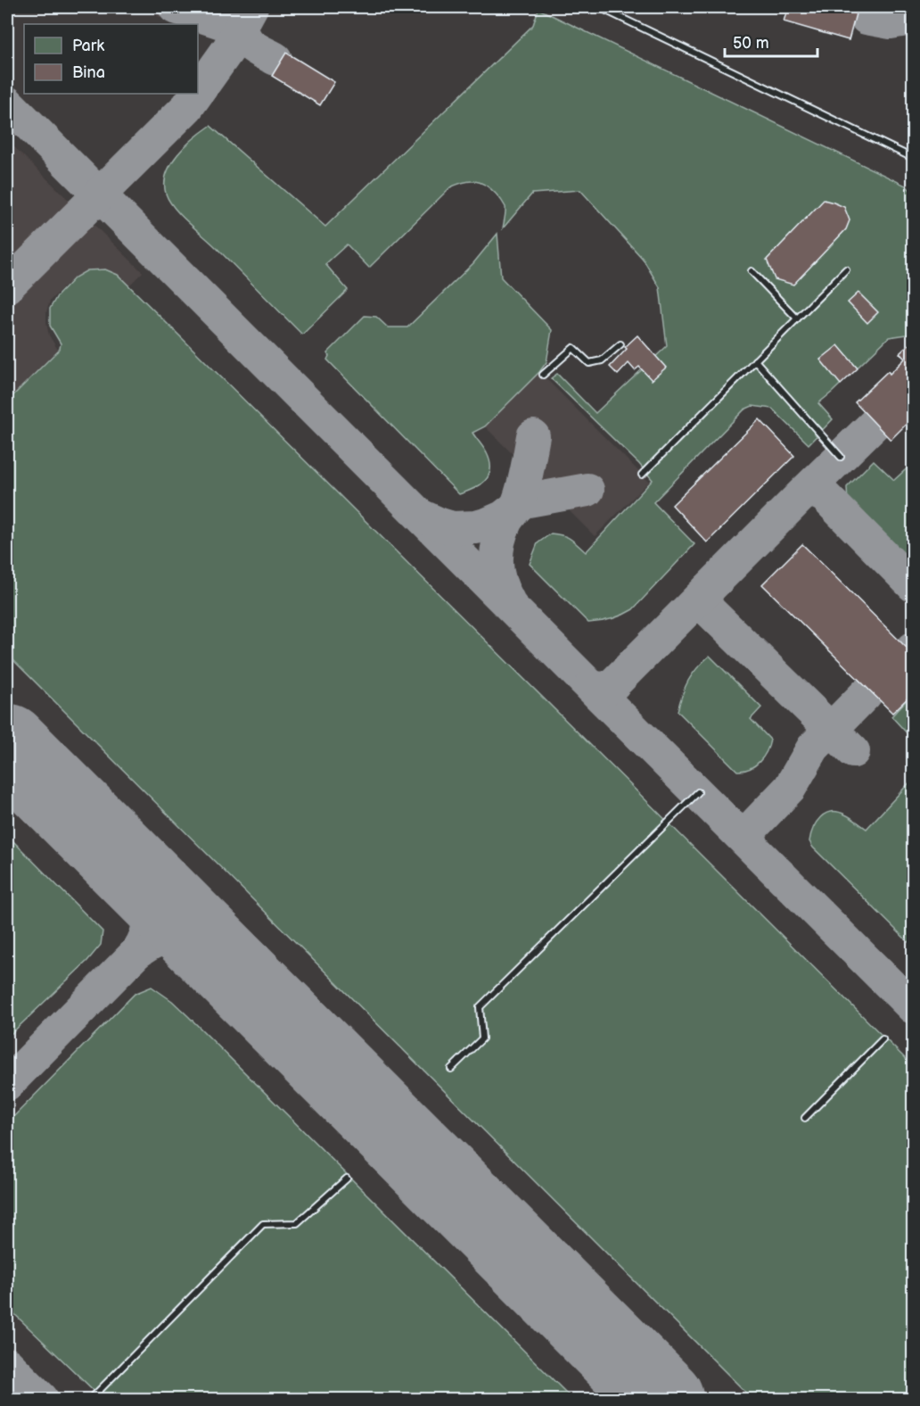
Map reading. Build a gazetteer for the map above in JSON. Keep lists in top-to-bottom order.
{
  "legend": ["Park", "Bina"],
  "scale_bar": "50 m"
}
